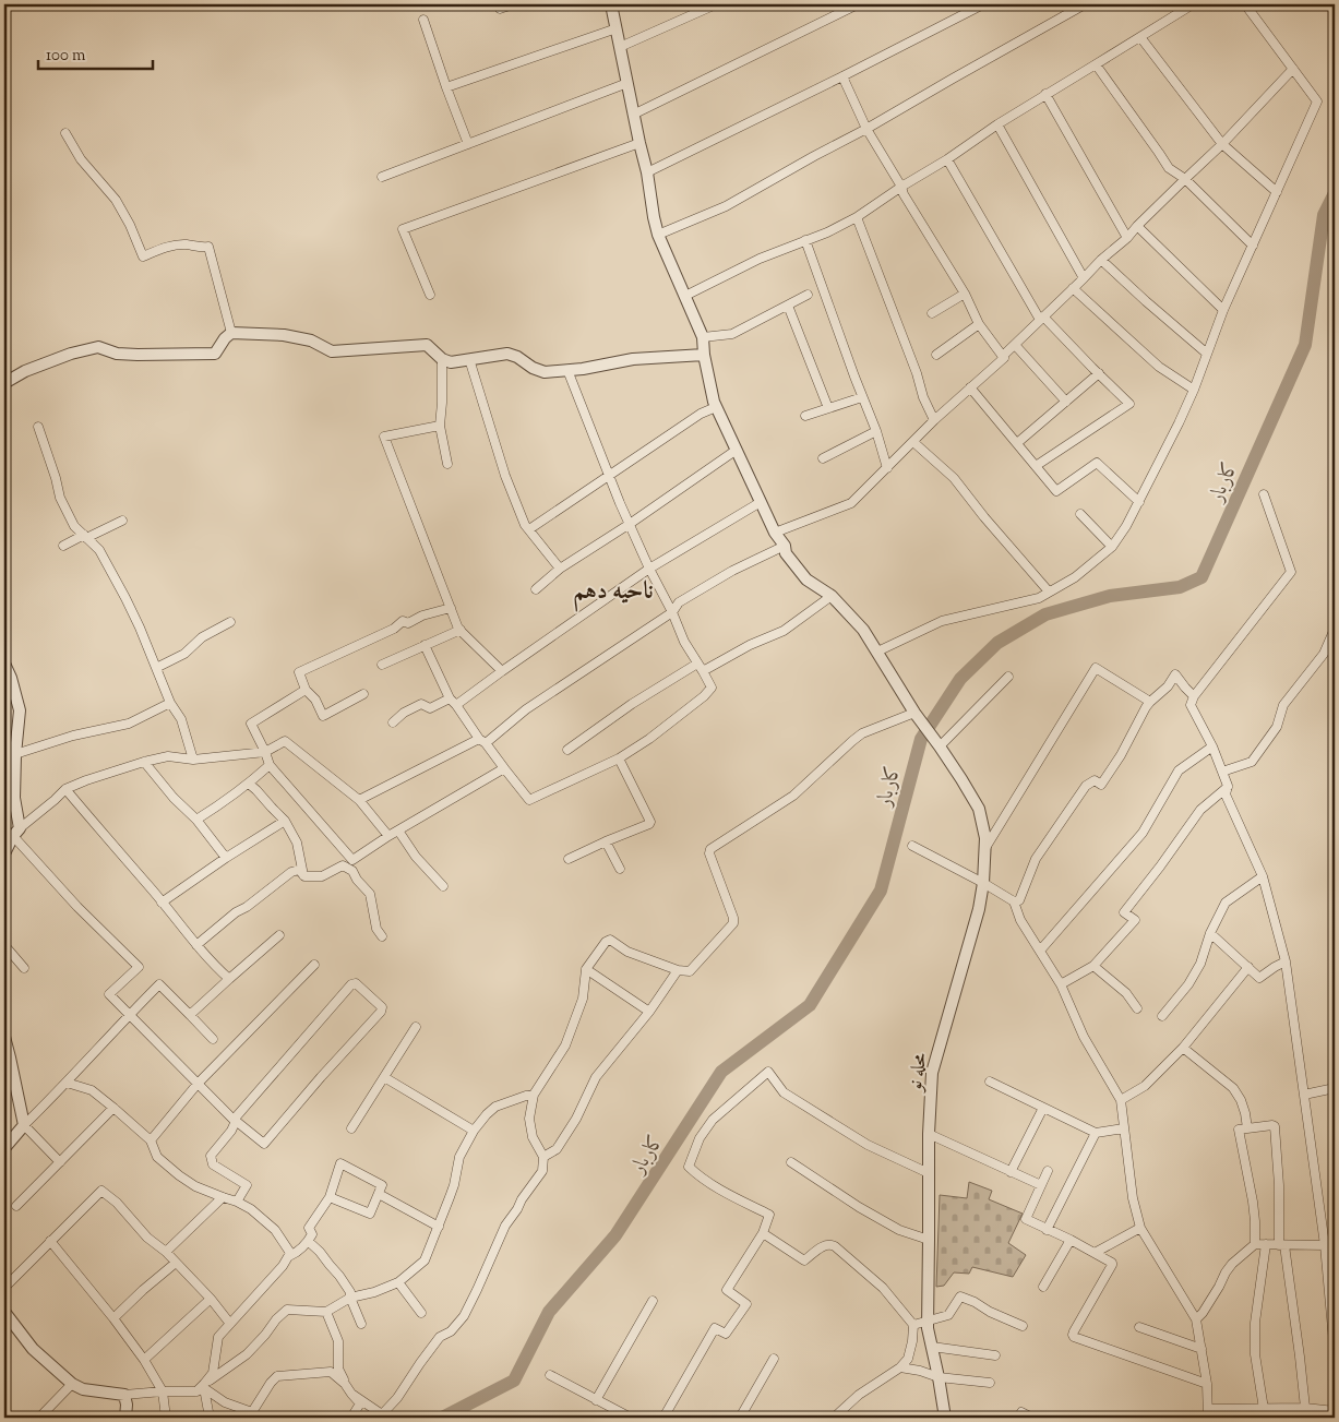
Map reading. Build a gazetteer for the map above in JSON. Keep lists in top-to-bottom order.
{
  "streets": {
    "street": ["محله نو"]
  },
  "districts": ["ناحیه دهم"],
  "water": ["کاربار"],
  "scale_bar": "100 m"
}
